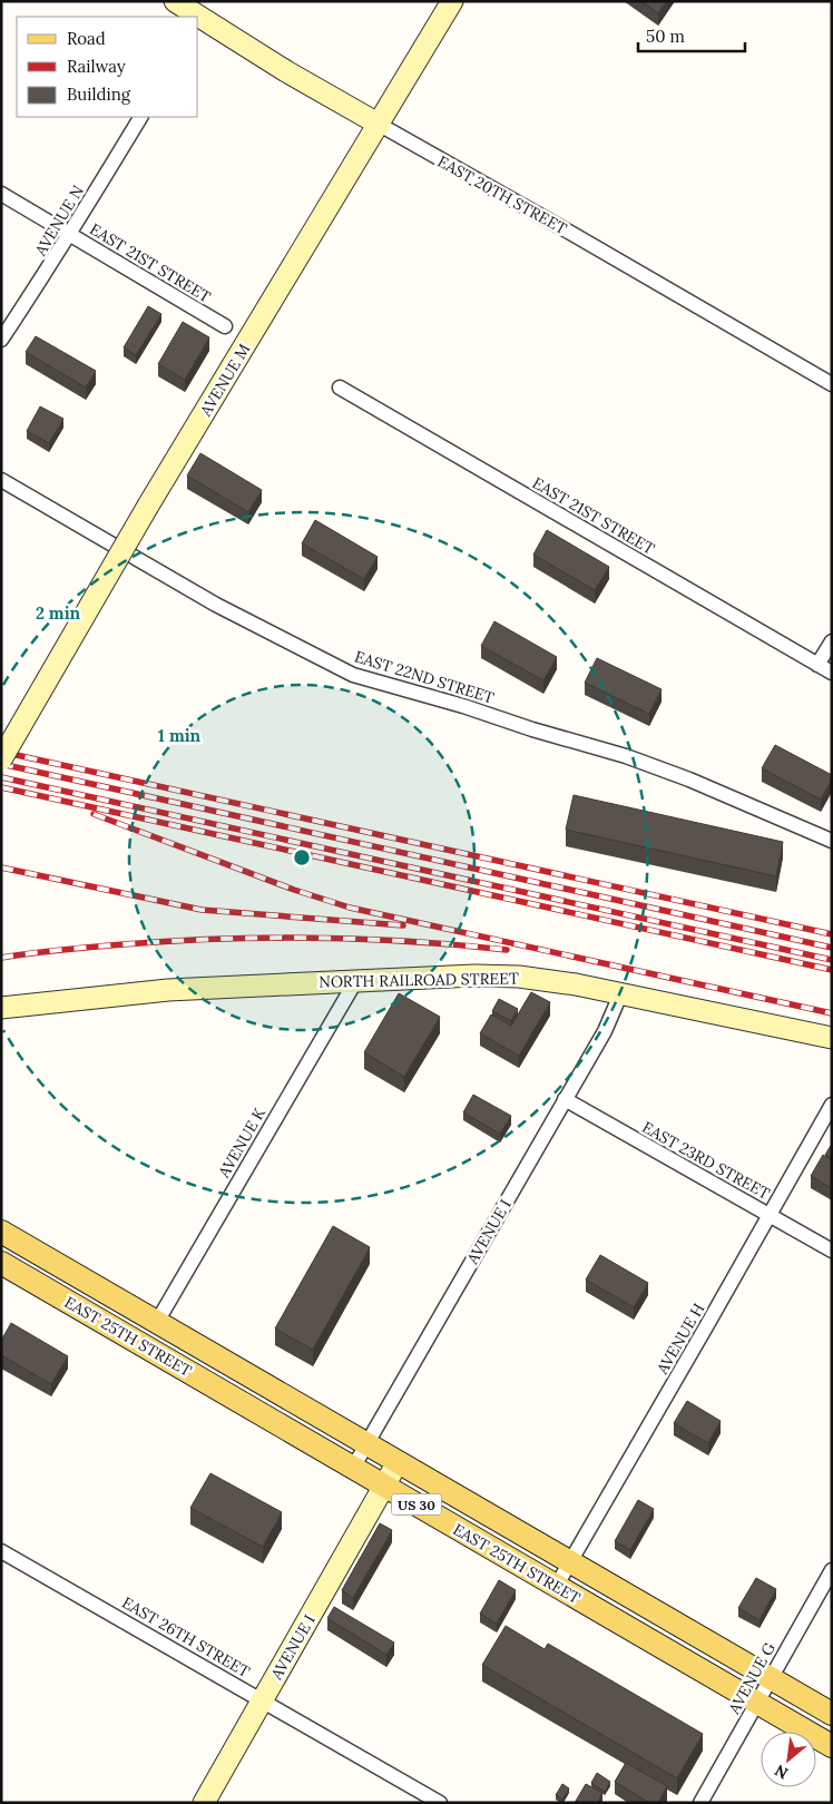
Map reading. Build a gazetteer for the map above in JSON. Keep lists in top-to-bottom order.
{
  "streets": {
    "main road": [
      "EAST 20TH STREET",
      "AVENUE M",
      "NORTH RAILROAD STREET",
      "AVENUE I",
      "EAST 25TH STREET",
      "US 30"
    ],
    "street": [
      "AVENUE N",
      "EAST 21ST STREET",
      "EAST 22ND STREET",
      "AVENUE K",
      "EAST 23RD STREET",
      "AVENUE H",
      "EAST 26TH STREET",
      "AVENUE G"
    ]
  },
  "crossings": [
    ["EAST 20TH STREET", "AVENUE M"],
    ["AVENUE N", "EAST 21ST STREET"],
    ["NORTH RAILROAD STREET", "AVENUE K"],
    ["NORTH RAILROAD STREET", "AVENUE I"],
    ["AVENUE K", "EAST 25TH STREET"],
    ["EAST 23RD STREET", "AVENUE I"],
    ["EAST 23RD STREET", "AVENUE H"],
    ["AVENUE I", "EAST 25TH STREET"],
    ["AVENUE I", "EAST 26TH STREET"],
    ["EAST 25TH STREET", "AVENUE H"],
    ["EAST 25TH STREET", "AVENUE G"]
  ],
  "legend": ["Road", "Railway", "Building"],
  "scale_bar": "50 m",
  "north": "bottom left",
  "rings": ["2 min", "1 min"]
}
